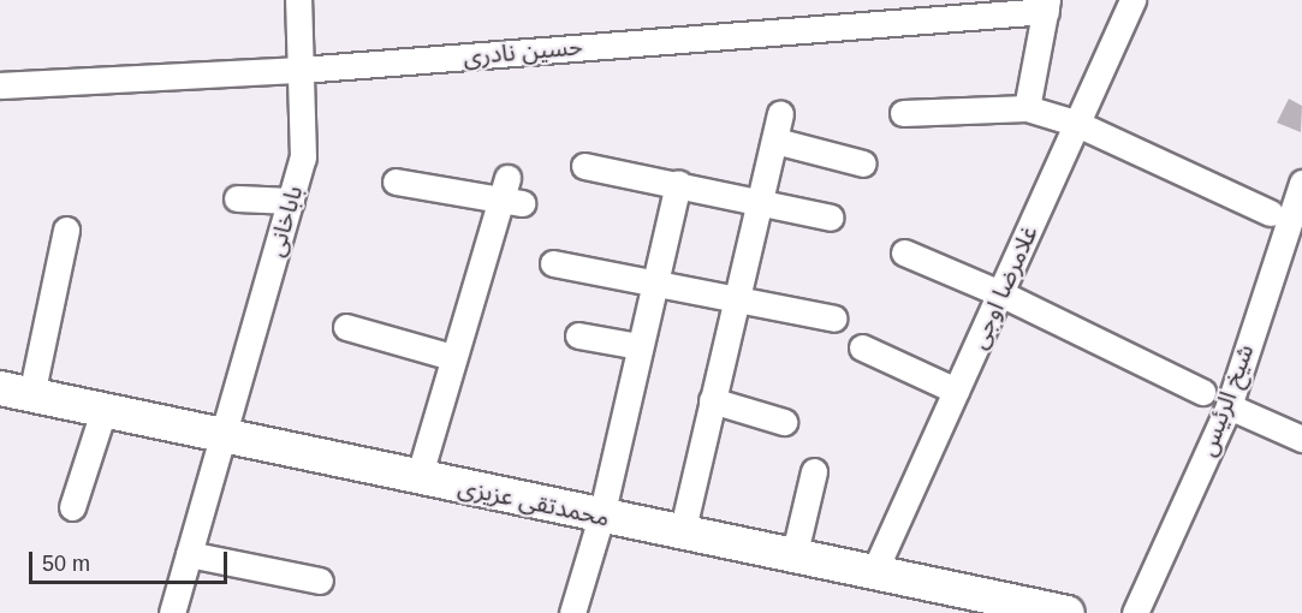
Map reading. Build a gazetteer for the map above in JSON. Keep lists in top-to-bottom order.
{
  "streets": {
    "main road": ["محمدتقی عزیزی"],
    "street": [
      "حسین نادری",
      "باباخانی",
      "غلامرضا اوجی",
      "شیخ الرئیس"
    ]
  },
  "crossings": [
    ["حسین نادری", "باباخانی"],
    ["باباخانی", "محمدتقی عزیزی"],
    ["غلامرضا اوجی", "محمدتقی عزیزی"]
  ],
  "scale_bar": "50 m"
}
